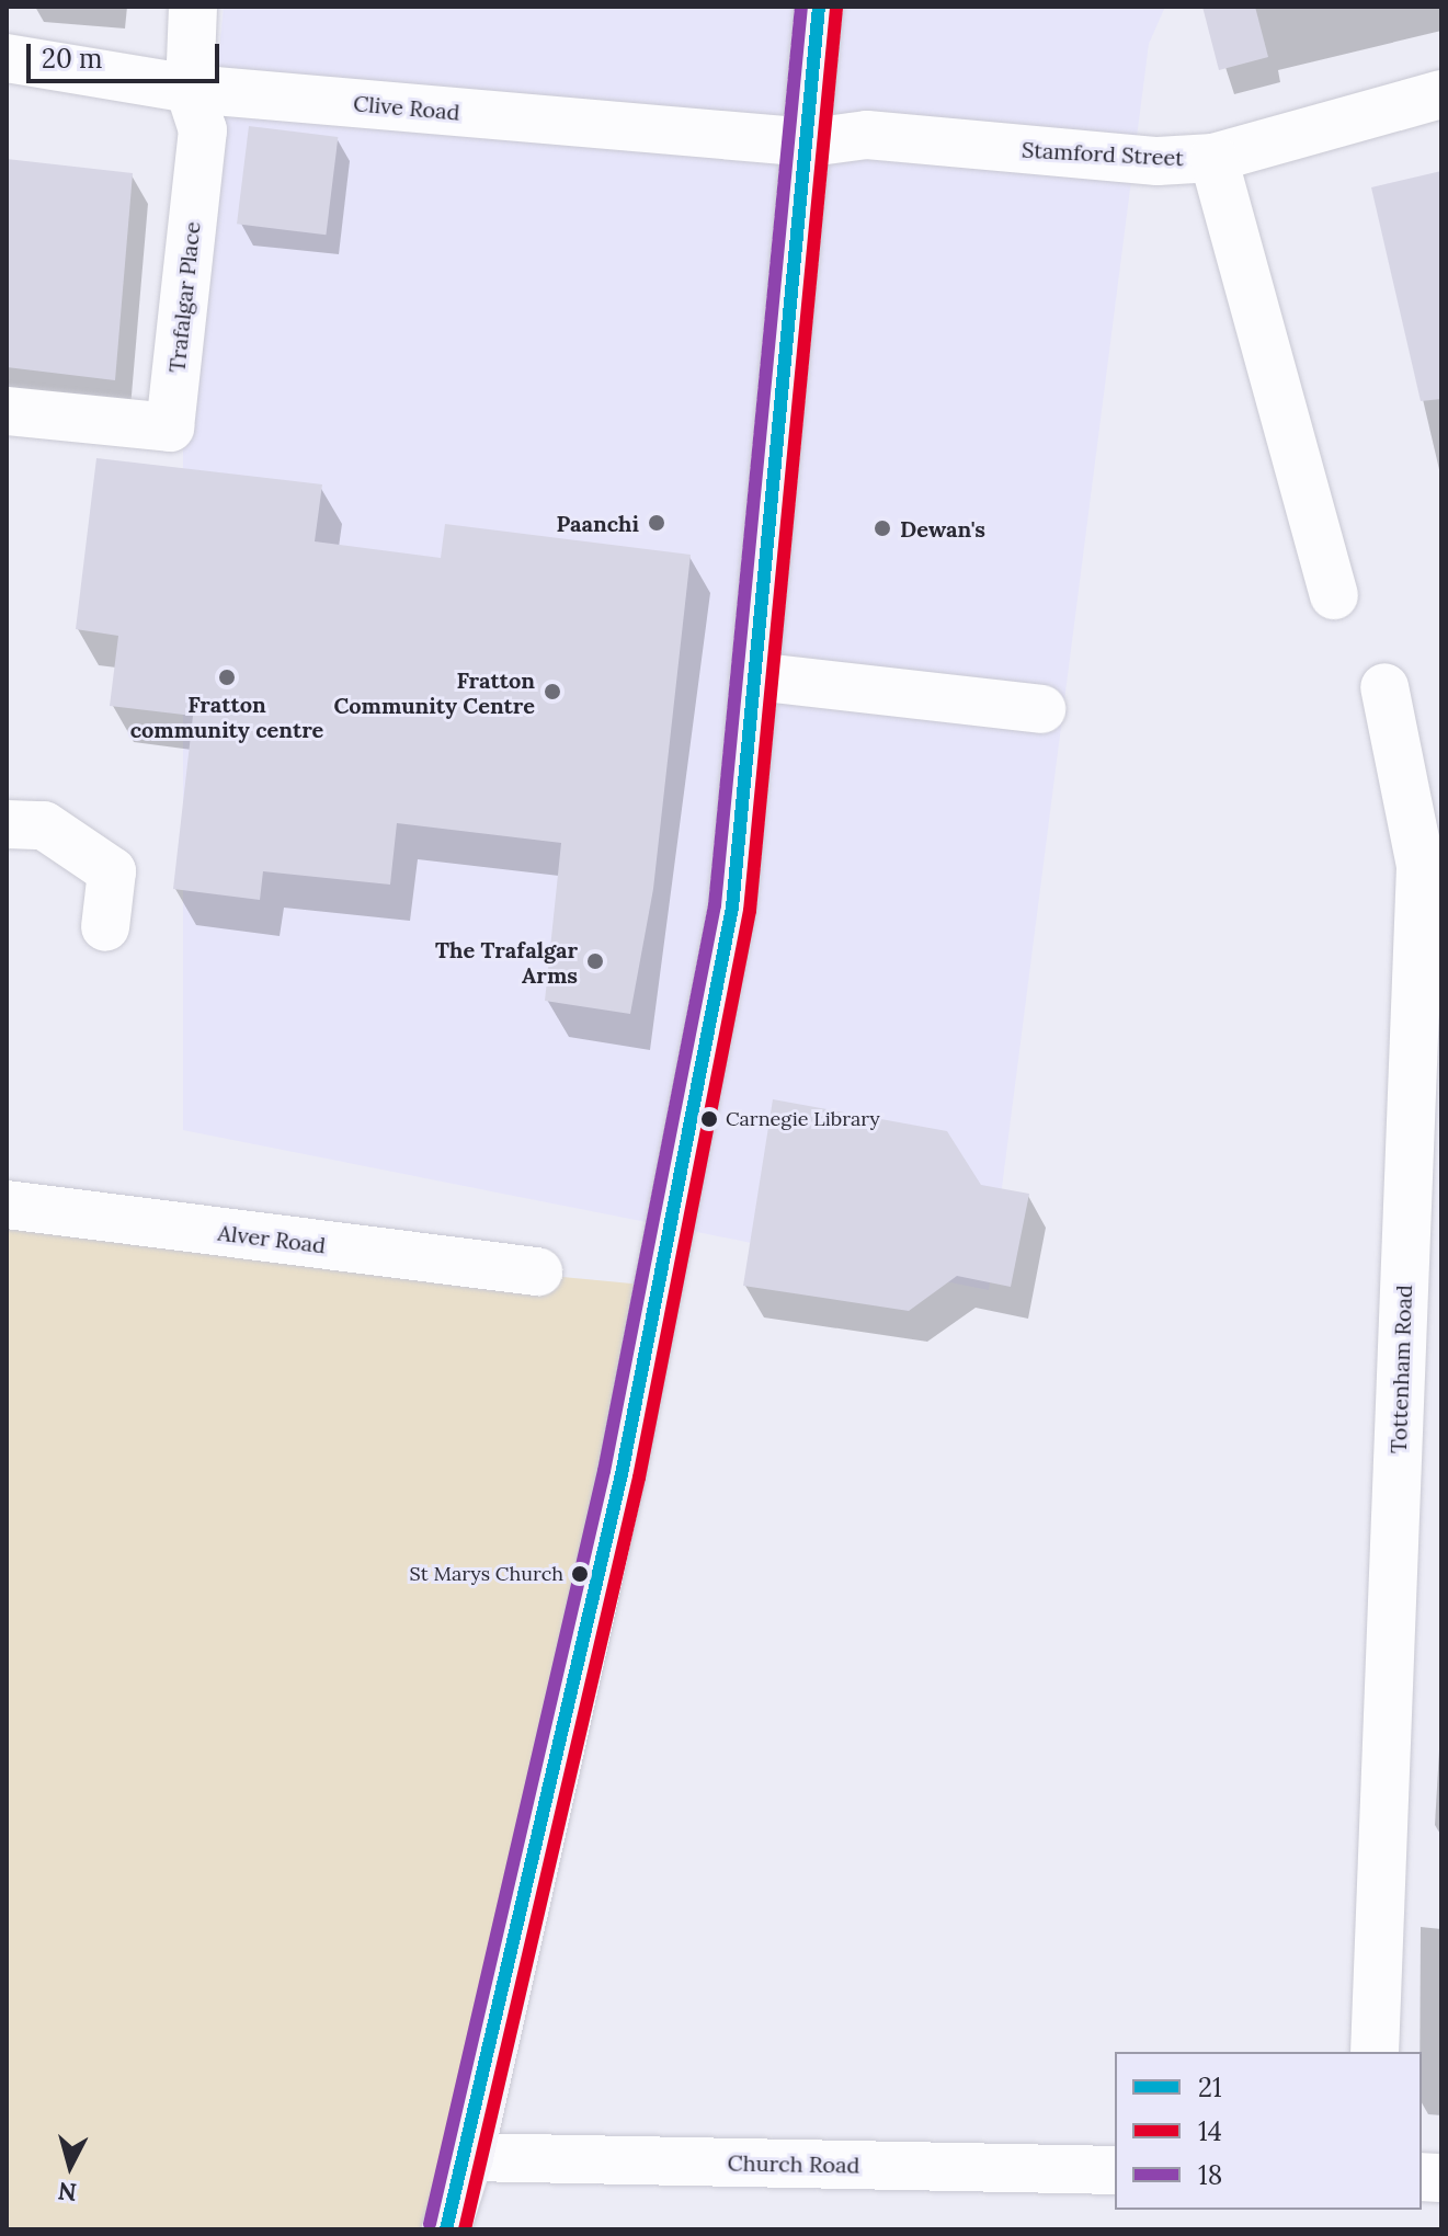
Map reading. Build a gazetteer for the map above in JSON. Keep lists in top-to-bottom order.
{
  "streets": {
    "street": [
      "Clive Road",
      "Stamford Street",
      "Trafalgar Place",
      "Alver Road",
      "Tottenham Road",
      "Church Road"
    ]
  },
  "crossings": [
    ["Clive Road", "Stamford Street"],
    ["Clive Road", "Trafalgar Place"]
  ],
  "places": [
    "Paanchi",
    "Dewan's",
    "Fratton community centre",
    "Fratton Community Centre",
    "The Trafalgar Arms",
    "Carnegie Library",
    "St Marys Church"
  ],
  "lines": ["transit line 21", "transit line 18", "transit line 14"],
  "legend": ["21", "14", "18"],
  "scale_bar": "20 m",
  "north": "bottom"
}
